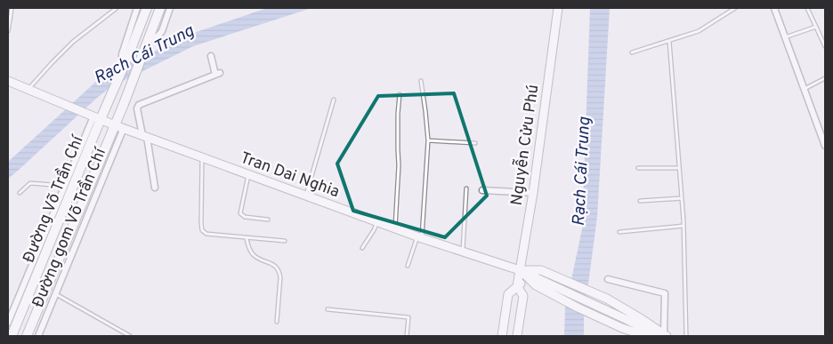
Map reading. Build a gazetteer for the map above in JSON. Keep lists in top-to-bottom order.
{
  "streets": {
    "highway": ["Đường Võ Trần Chí"],
    "main road": ["Nguyễn Cửu Phú", "Tran Dai Nghia"],
    "street": ["Đường gom Võ Trần Chí"]
  },
  "crossings": [
    ["Nguyễn Cửu Phú", "Tran Dai Nghia"],
    ["Tran Dai Nghia", "Đường Võ Trần Chí"],
    ["Tran Dai Nghia", "Đường gom Võ Trần Chí"],
    ["Đường Võ Trần Chí", "Đường gom Võ Trần Chí"]
  ],
  "water": ["Rạch Cái Trung"]
}
